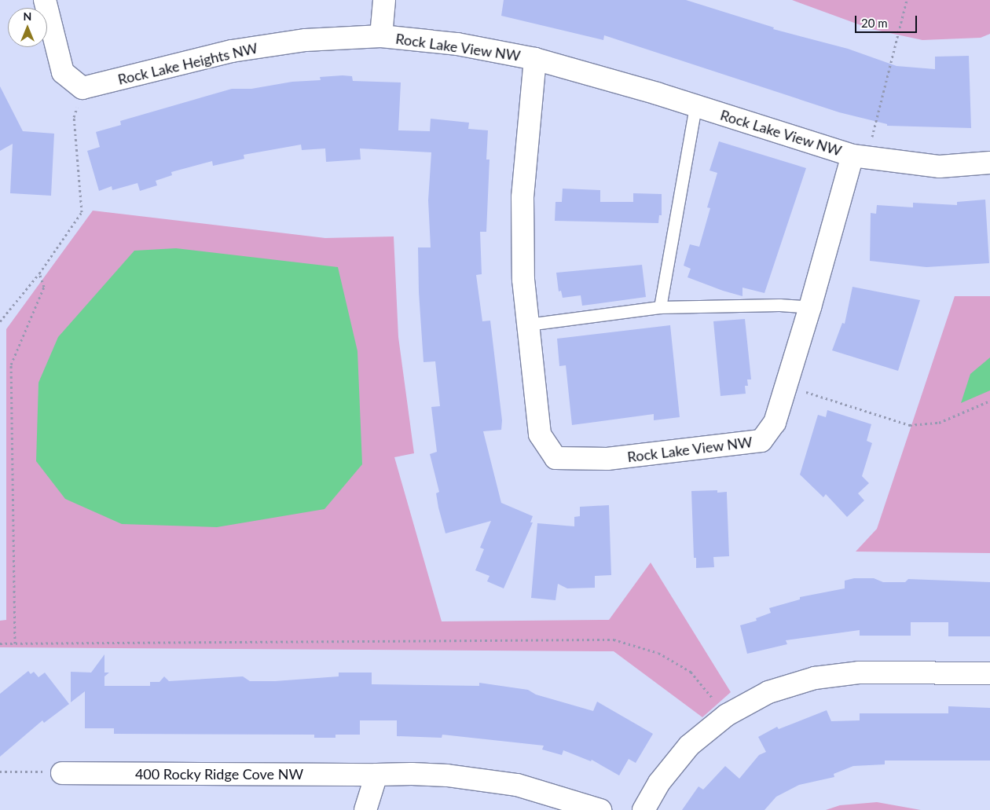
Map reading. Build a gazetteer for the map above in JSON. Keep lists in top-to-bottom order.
{
  "streets": {
    "street": ["Rock Lake View NW", "Rock Lake Heights NW", "400 Rocky Ridge Cove NW"]
  },
  "crossings": [
    ["Rock Lake View NW", "Rock Lake Heights NW"]
  ],
  "scale_bar": "20 m",
  "north": "top"
}
